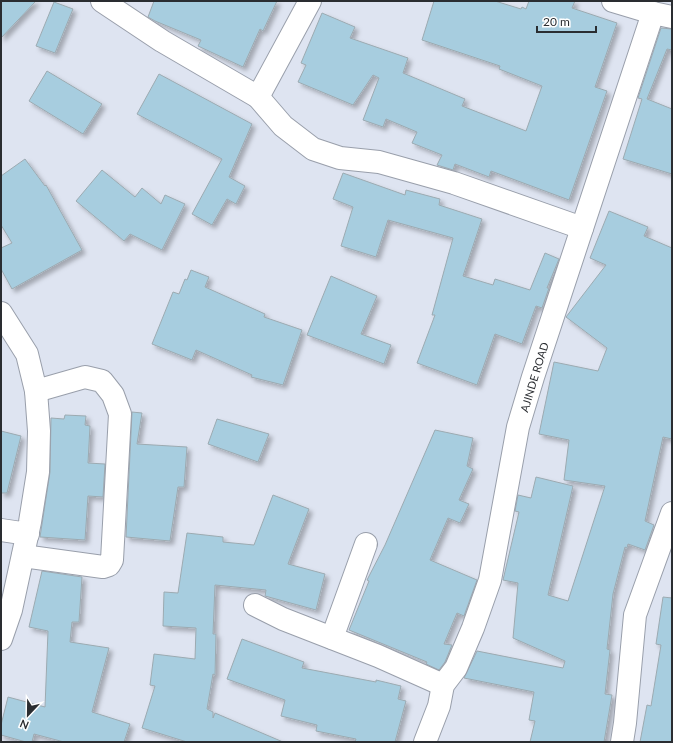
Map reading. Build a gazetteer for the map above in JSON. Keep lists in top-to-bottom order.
{
  "streets": {
    "street": ["AJINDE ROAD"]
  },
  "scale_bar": "20 m",
  "north": "bottom"
}
